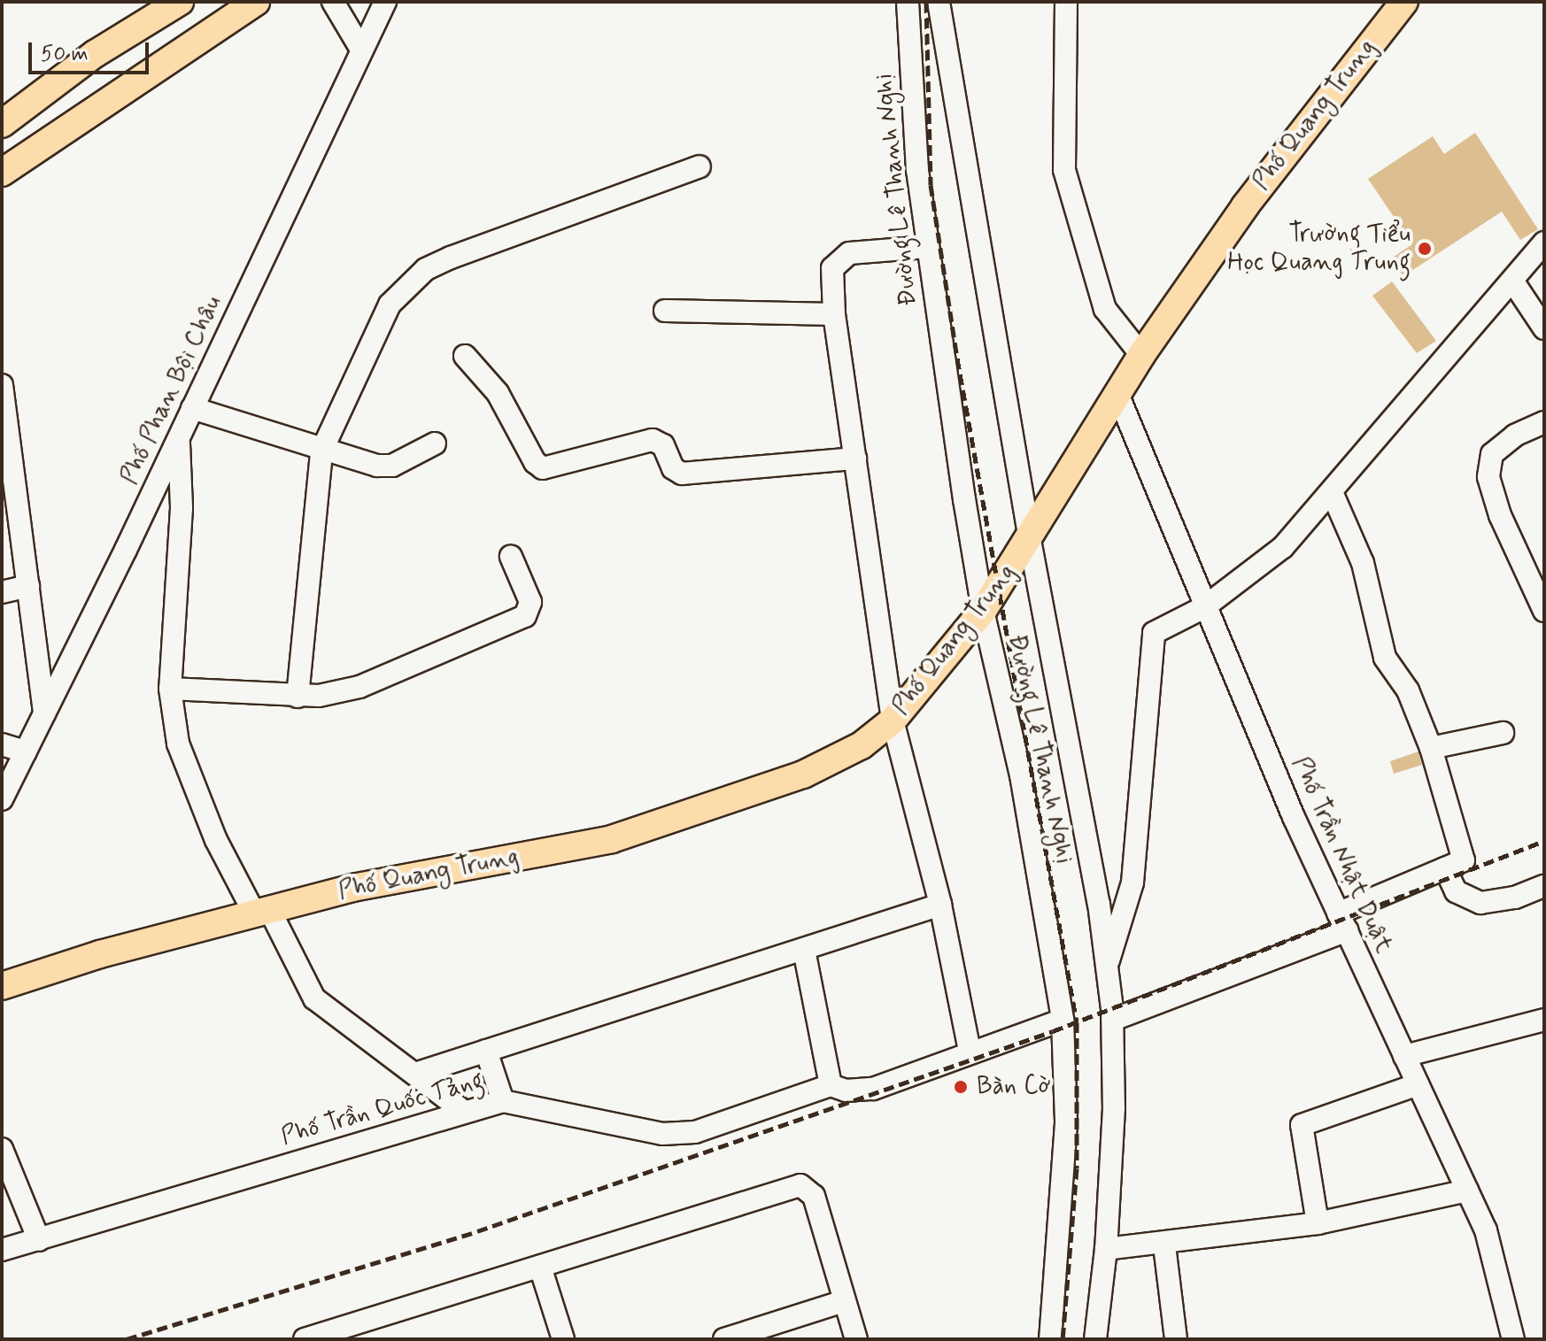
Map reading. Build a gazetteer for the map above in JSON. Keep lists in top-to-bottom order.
{
  "streets": {
    "main road": ["Phố Quang Trung"],
    "street": [
      "Đường Lê Thanh Nghị",
      "Phố Phan Bội Châu",
      "Phố Trần Nhật Duật",
      "Phố Trần Quốc Tảng"
    ]
  },
  "crossings": [
    ["Phố Quang Trung", "Đường Lê Thanh Nghị"],
    ["Phố Quang Trung", "Phố Trần Nhật Duật"],
    ["Đường Lê Thanh Nghị", "Phố Trần Quốc Tảng"]
  ],
  "places": ["Trường Tiểu Học Quang Trung", "Bàn Cờ"],
  "scale_bar": "50 m"
}
